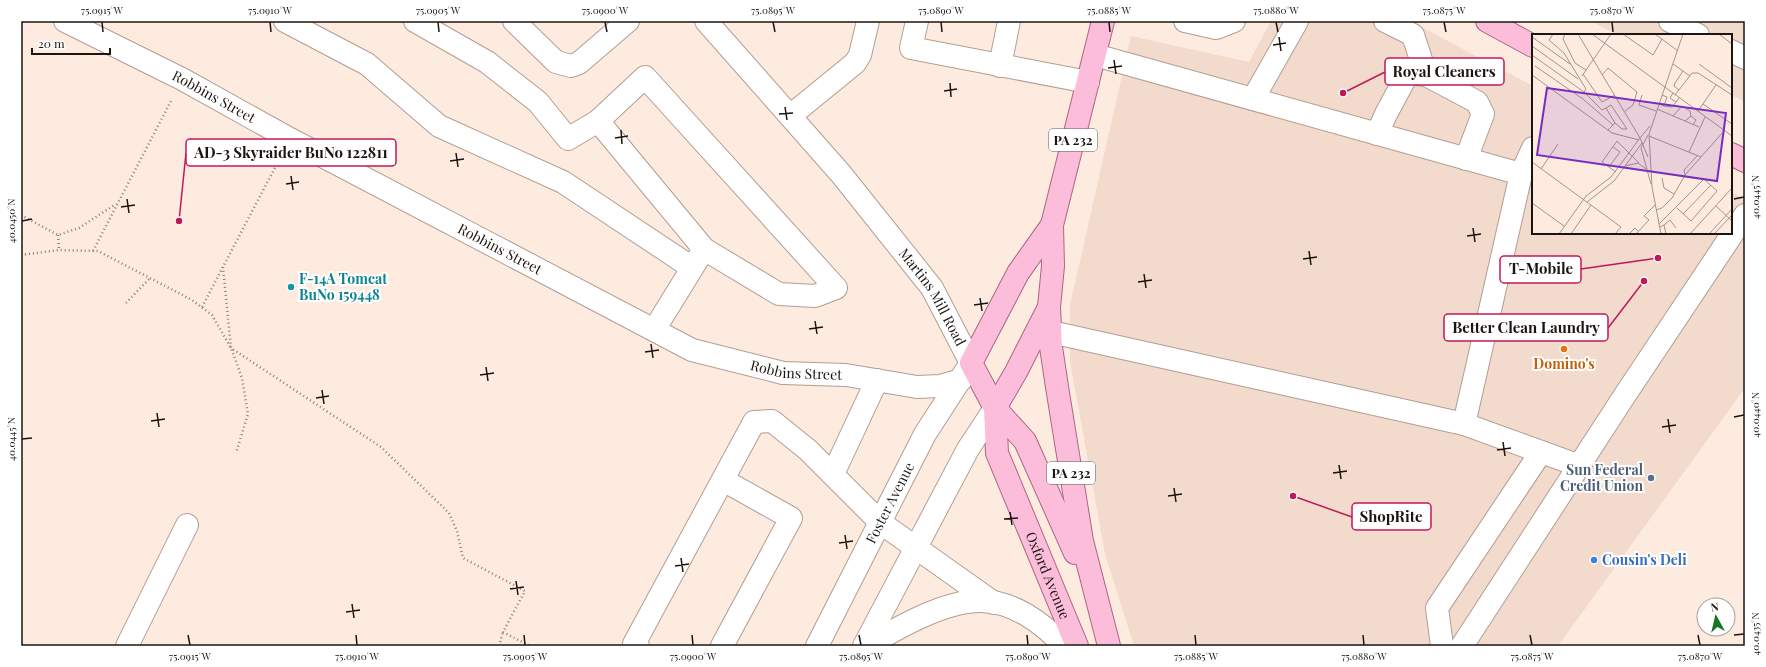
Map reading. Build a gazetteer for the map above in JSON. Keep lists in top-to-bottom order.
{
  "streets": {
    "main road": ["PA 232", "Martins Mill Road", "Oxford Avenue"],
    "street": ["Robbins Street", "Foster Avenue"]
  },
  "crossings": [
    ["Robbins Street", "PA 232"],
    ["Robbins Street", "Martins Mill Road"],
    ["Robbins Street", "Foster Avenue"],
    ["PA 232", "Martins Mill Road"],
    ["PA 232", "Foster Avenue"],
    ["Martins Mill Road", "Foster Avenue"],
    ["Martins Mill Road", "Oxford Avenue"]
  ],
  "places": [
    "Royal Cleaners",
    "AD-3 Skyraider BuNo 122811",
    "T-Mobile",
    "Better Clean Laundry",
    "F-14A Tomcat BuNo 159448",
    "Domino's",
    "Sun Federal Credit Union",
    "ShopRite",
    "Cousin's Deli"
  ],
  "scale_bar": "20 m",
  "north": "top",
  "coordinates": [
    "75.0915°W",
    "75.0910°W",
    "75.0905°W",
    "75.0900°W",
    "75.0895°W",
    "75.0890°W",
    "75.0885°W",
    "75.0880°W",
    "75.0875°W",
    "75.0870°W",
    "40.0445°N",
    "40.0450°N",
    "40.0440°N",
    "40.0435°N"
  ]
}
